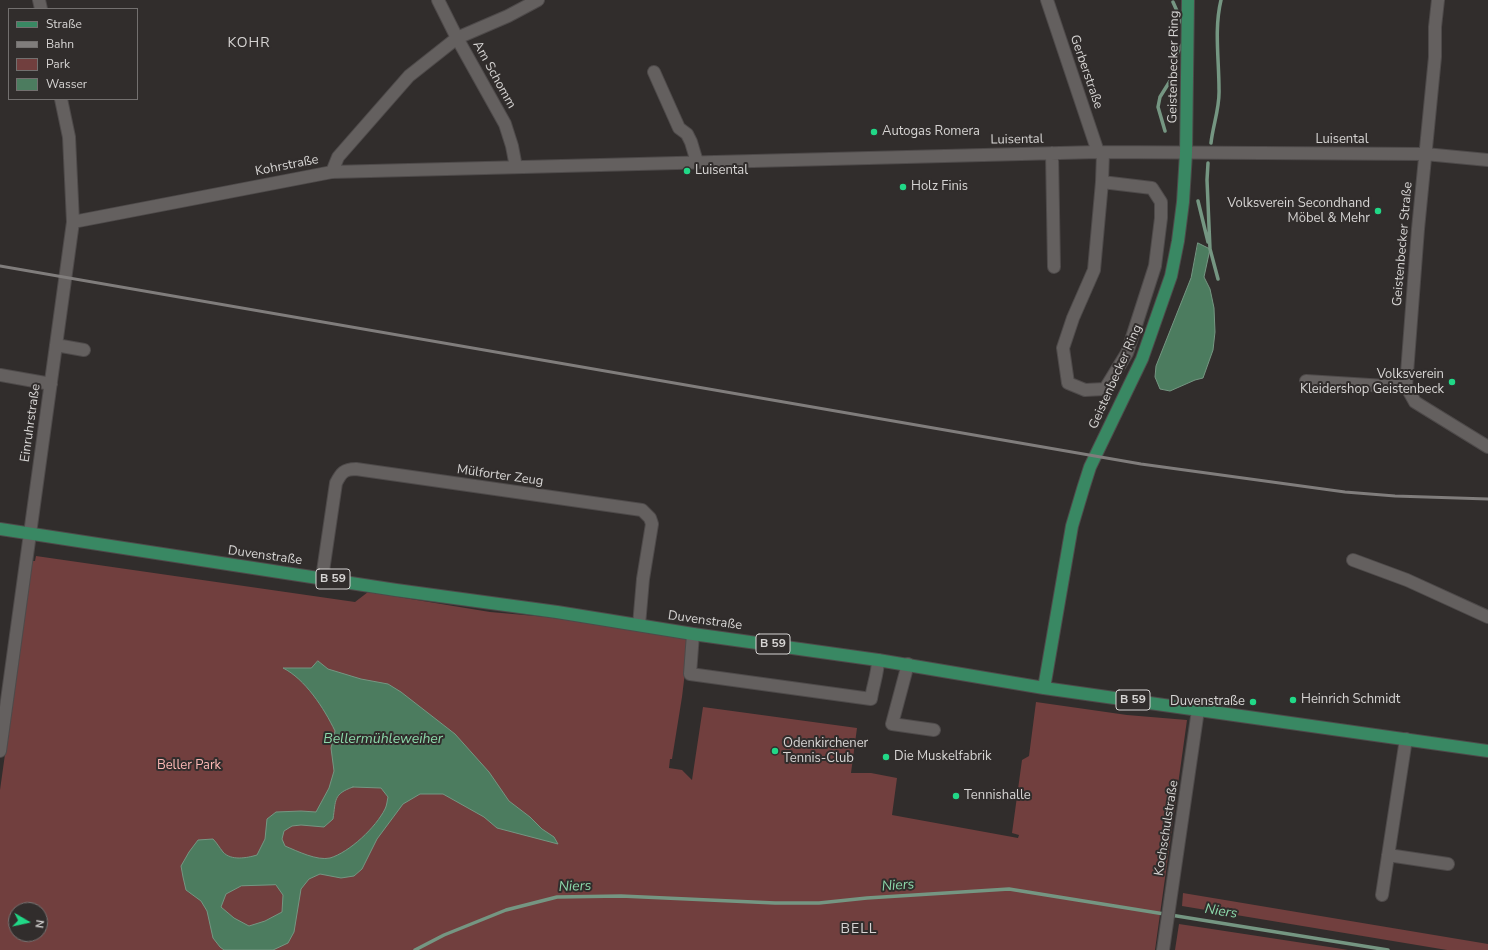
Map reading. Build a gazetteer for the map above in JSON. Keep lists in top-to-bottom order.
{
  "streets": {
    "main road": ["Geistenbecker Ring", "Duvenstraße", "B 59"],
    "street": [
      "Gerberstraße",
      "Am Schomm",
      "Luisental",
      "Kohrstraße",
      "Geistenbecker Straße",
      "Einruhrstraße",
      "Mülforter Zeug",
      "Kochschulstraße"
    ]
  },
  "crossings": [
    ["Geistenbecker Ring", "Luisental"],
    ["Geistenbecker Ring", "Duvenstraße"],
    ["Gerberstraße", "Luisental"],
    ["Am Schomm", "Luisental"],
    ["Am Schomm", "Kohrstraße"],
    ["Luisental", "Kohrstraße"],
    ["Luisental", "Geistenbecker Straße"],
    ["Kohrstraße", "Einruhrstraße"],
    ["Einruhrstraße", "Duvenstraße"],
    ["Mülforter Zeug", "Duvenstraße"],
    ["Duvenstraße", "Kochschulstraße"]
  ],
  "districts": ["KOHR", "BELL"],
  "water": ["Bellermühleweiher", "Niers"],
  "parks": ["Beller Park"],
  "places": [
    "Autogas Romera",
    "Luisental",
    "Holz Finis",
    "Volksverein Secondhand Möbel & Mehr",
    "Volksverein Kleidershop Geistenbeck",
    "Heinrich Schmidt",
    "Duvenstraße",
    "Odenkirchener Tennis-Club",
    "Die Muskelfabrik",
    "Tennishalle"
  ],
  "legend": [
    "Straße",
    "Bahn",
    "Park",
    "Wasser"
  ],
  "north": "right"
}
